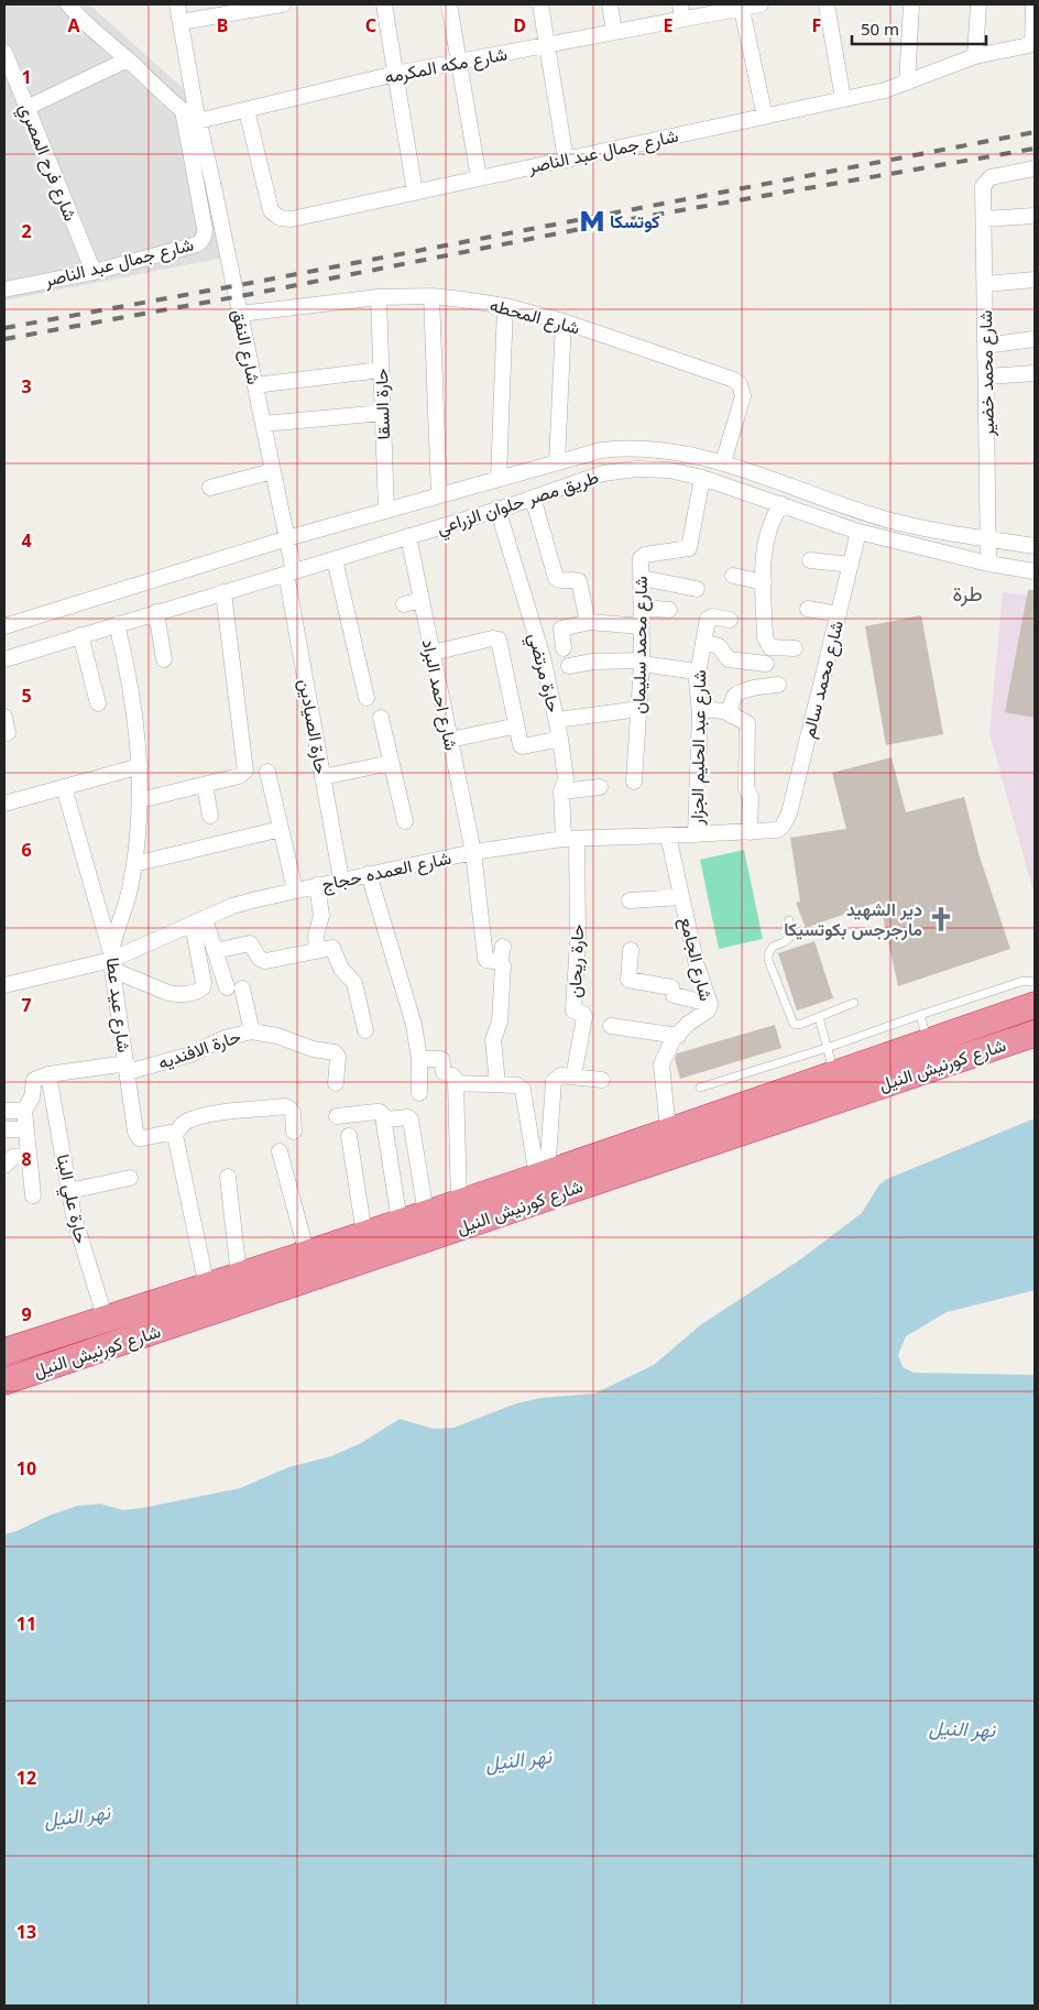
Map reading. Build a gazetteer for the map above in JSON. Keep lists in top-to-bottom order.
{
  "streets": {
    "highway": ["شارع كورنيش النيل"],
    "street": [
      "شارع مكه المكرمه",
      "شارع جمال عبد الناصر",
      "شارع فرح المصري",
      "شارع المحطه",
      "شارع النفق",
      "شارع محمد خضير",
      "حارة السقا",
      "طريق مصر حلوان الزراعي",
      "شارع محمد سليمان",
      "حارة مرتضي",
      "شارع محمد سالم",
      "شارع احمد البراد",
      "حارة الصيادين",
      "شارع عبد الحليم الجزار",
      "شارع العمده حجاج",
      "شارع الجامع",
      "حارة ريحان",
      "شارع عيد عطا",
      "حارة الافنديه",
      "حارة علي البنا"
    ]
  },
  "crossings": [
    ["شارع مكه المكرمه", "شارع جمال عبد الناصر"],
    ["شارع مكه المكرمه", "شارع النفق"],
    ["شارع جمال عبد الناصر", "شارع فرح المصري"],
    ["شارع المحطه", "شارع النفق"],
    ["شارع المحطه", "حارة السقا"],
    ["شارع المحطه", "طريق مصر حلوان الزراعي"],
    ["شارع النفق", "طريق مصر حلوان الزراعي"],
    ["شارع النفق", "حارة الصيادين"],
    ["شارع محمد خضير", "طريق مصر حلوان الزراعي"],
    ["حارة السقا", "طريق مصر حلوان الزراعي"],
    ["طريق مصر حلوان الزراعي", "شارع محمد سليمان"],
    ["طريق مصر حلوان الزراعي", "حارة مرتضي"],
    ["طريق مصر حلوان الزراعي", "شارع محمد سالم"],
    ["طريق مصر حلوان الزراعي", "شارع احمد البراد"],
    ["طريق مصر حلوان الزراعي", "حارة الصيادين"],
    ["طريق مصر حلوان الزراعي", "شارع عيد عطا"],
    ["حارة مرتضي", "شارع العمده حجاج"],
    ["حارة مرتضي", "حارة ريحان"],
    ["شارع محمد سالم", "شارع العمده حجاج"],
    ["شارع احمد البراد", "شارع العمده حجاج"],
    ["حارة الصيادين", "شارع العمده حجاج"],
    ["شارع عبد الحليم الجزار", "شارع العمده حجاج"],
    ["شارع العمده حجاج", "شارع الجامع"],
    ["شارع العمده حجاج", "حارة ريحان"],
    ["شارع العمده حجاج", "شارع عيد عطا"],
    ["شارع الجامع", "شارع كورنيش النيل"],
    ["شارع عيد عطا", "حارة الافنديه"],
    ["حارة الافنديه", "حارة علي البنا"],
    ["شارع كورنيش النيل", "حارة علي البنا"]
  ],
  "districts": ["طرة"],
  "water": ["نهر النيل"],
  "places": {
    "metro station": ["كوتسكا"],
    "church": ["دير الشهيد مارجرجس بكوتسيكا"]
  },
  "scale_bar": "50 m",
  "grid": {
    "columns": [
      "A",
      "B",
      "C",
      "D",
      "E",
      "F"
    ],
    "rows": [
      "1",
      "2",
      "3",
      "4",
      "5",
      "6",
      "7",
      "8",
      "9",
      "10",
      "11",
      "12",
      "13"
    ]
  }
}
